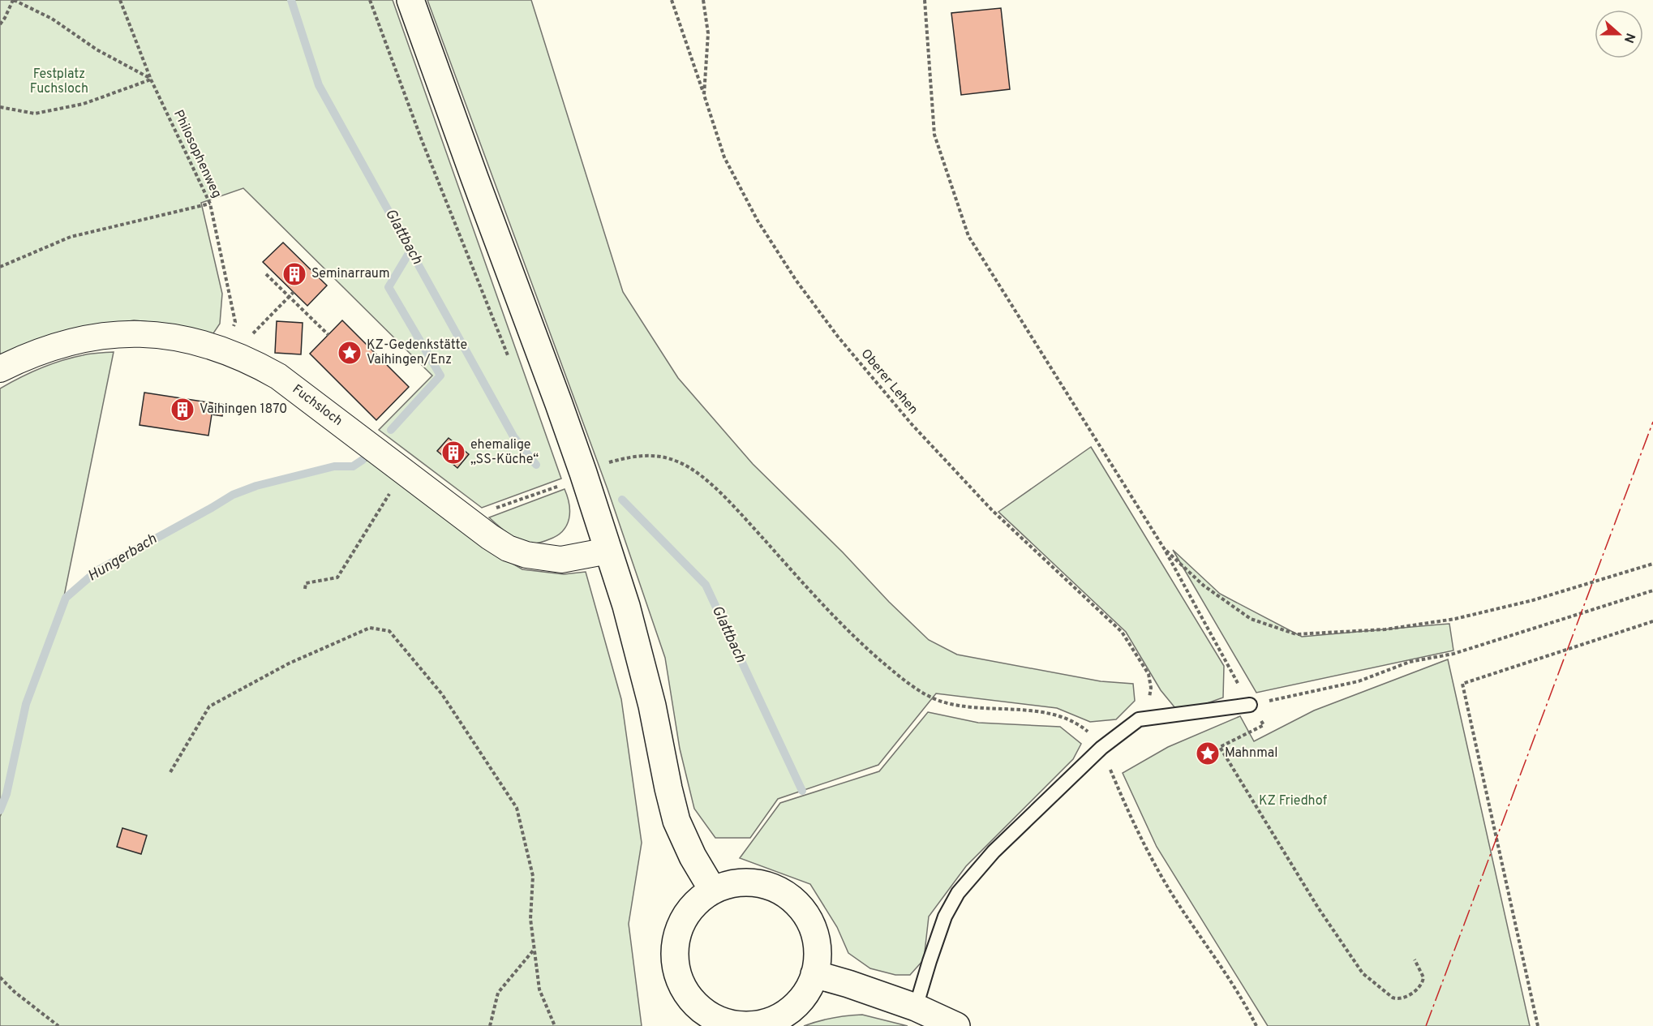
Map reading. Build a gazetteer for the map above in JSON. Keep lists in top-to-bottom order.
{
  "streets": {
    "street": ["Fuchsloch"],
    "path": ["Philosophenweg", "Oberer Lehen"]
  },
  "crossings": [
    ["Philosophenweg", "Fuchsloch"]
  ],
  "water": ["Glattbach", "Hungerbach"],
  "parks": ["Festplatz Fuchsloch", "KZ Friedhof"],
  "places": {
    "building": ["Seminarraum", "Vaihingen 1870", "ehemalige „SS-Küche“"],
    "place": ["KZ-Gedenkstätte Vaihingen/Enz", "Mahnmal"]
  },
  "north": "right"
}
